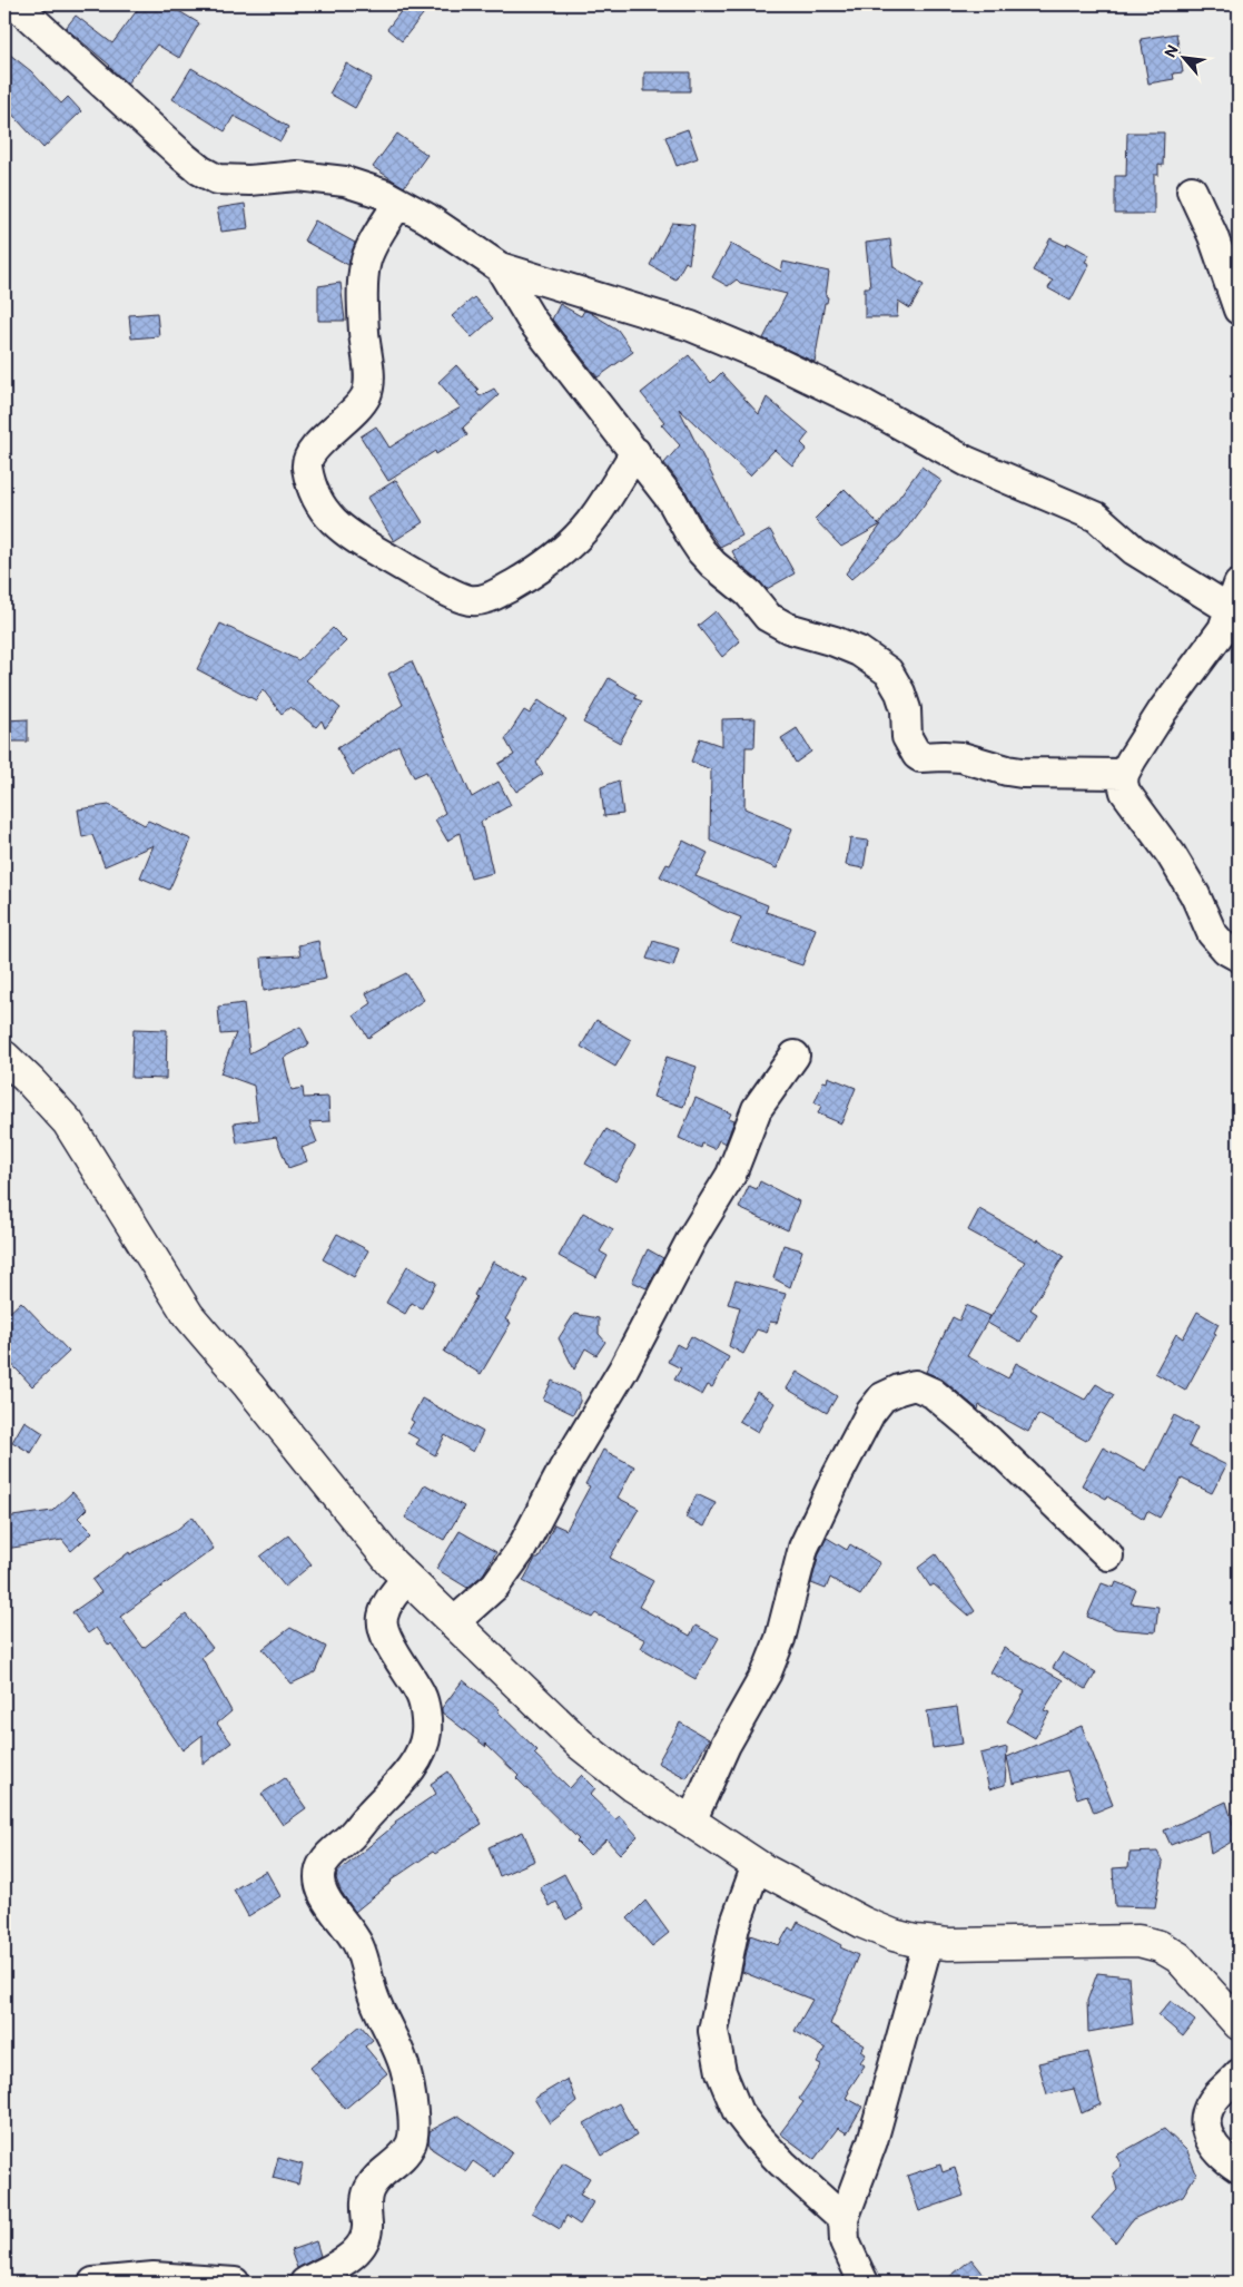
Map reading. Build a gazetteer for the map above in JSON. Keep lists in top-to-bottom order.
{
  "north": "top left"
}
